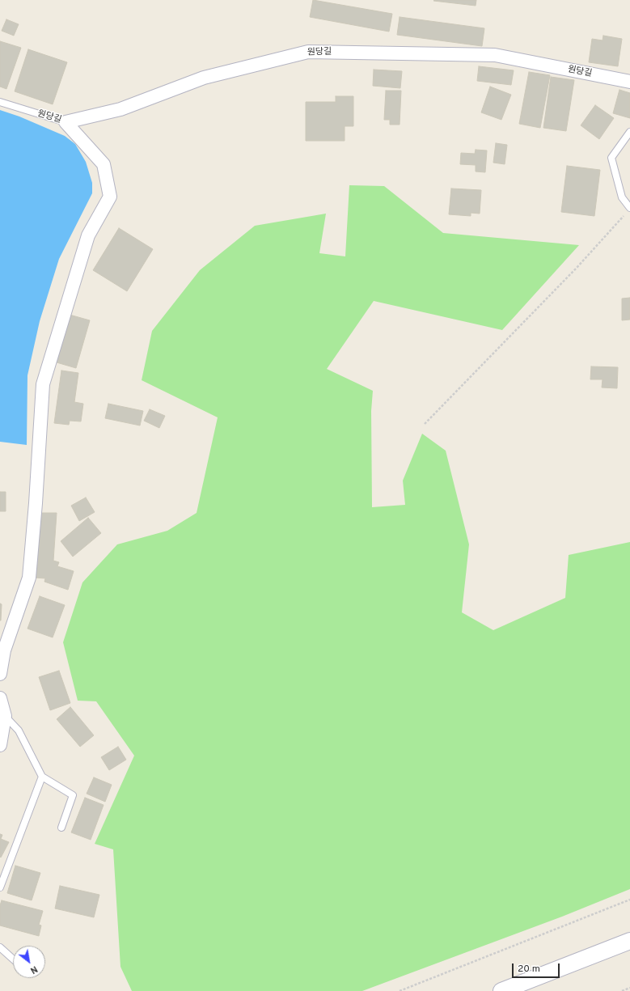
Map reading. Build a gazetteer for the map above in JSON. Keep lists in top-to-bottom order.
{
  "streets": {
    "street": ["원당길"]
  },
  "scale_bar": "20 m",
  "north": "bottom right"
}
